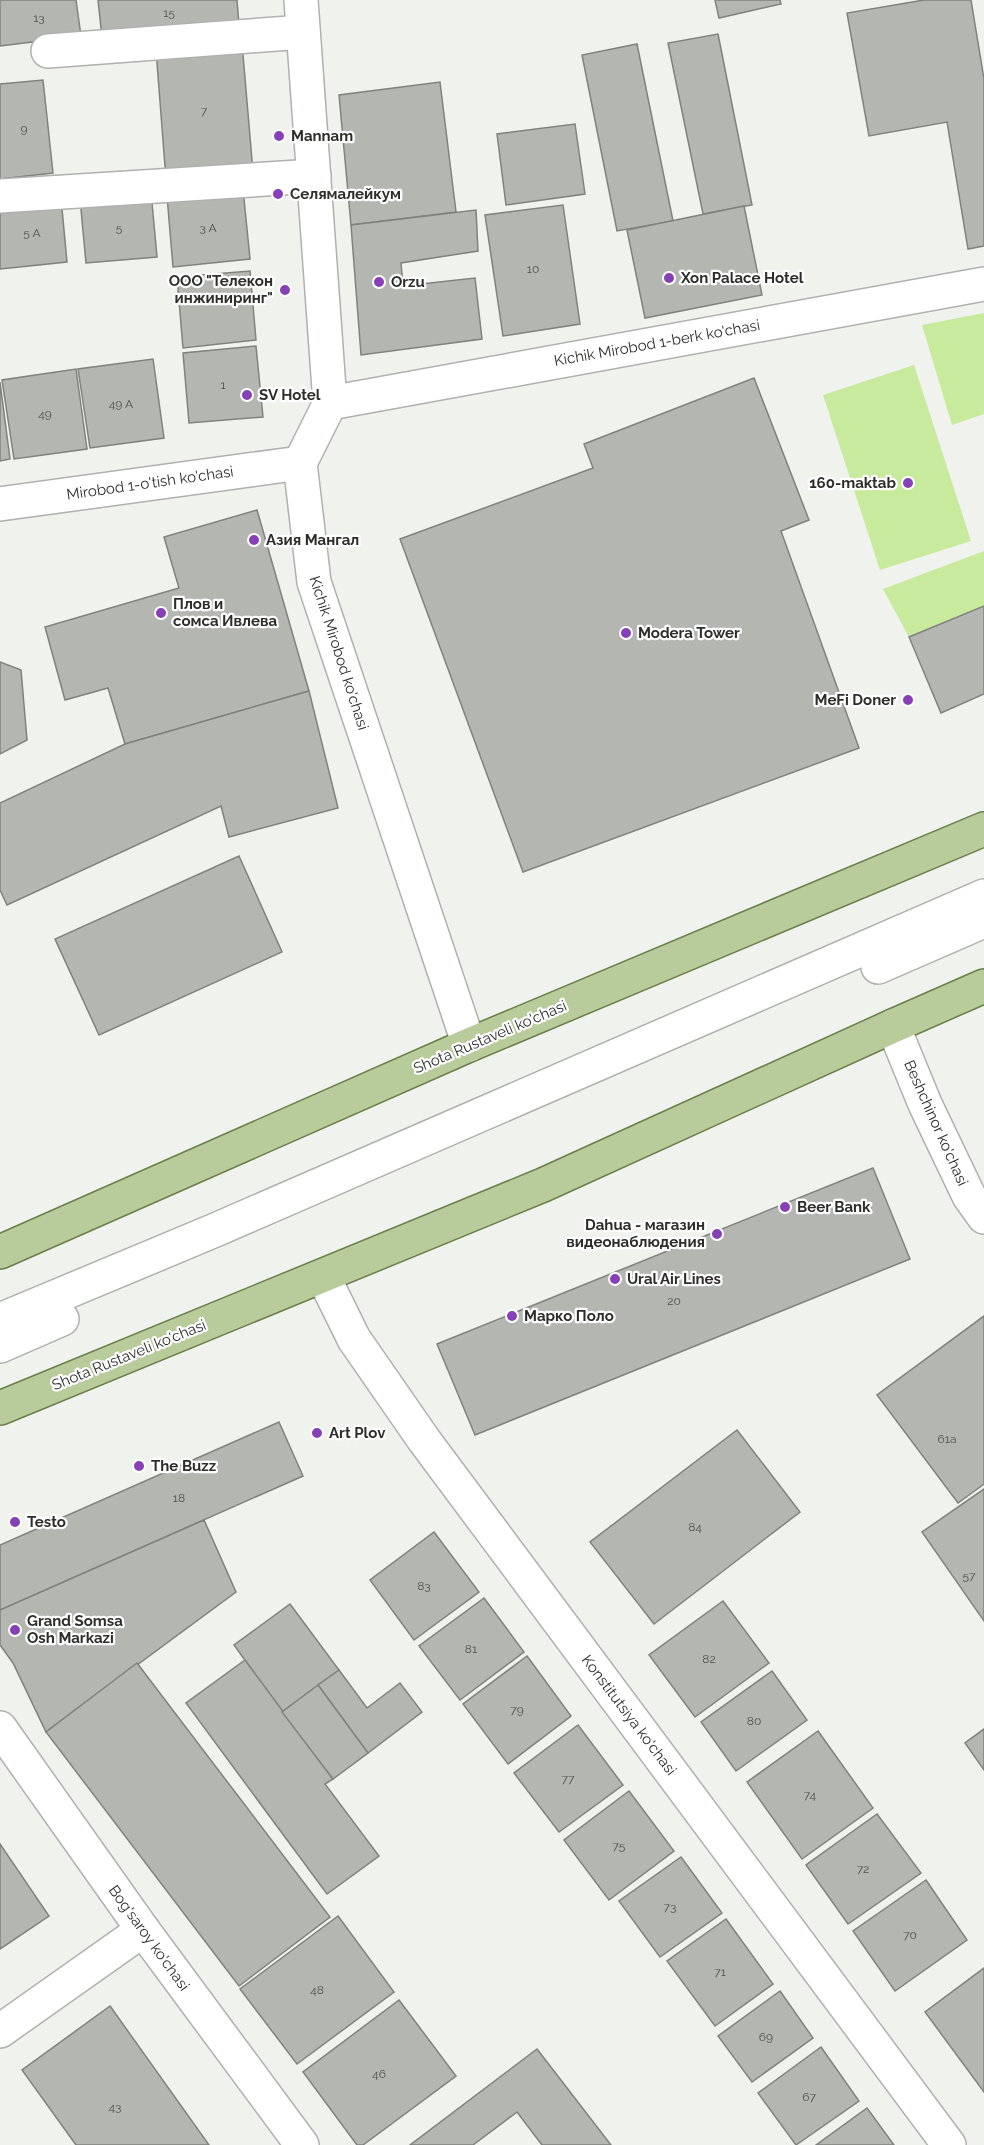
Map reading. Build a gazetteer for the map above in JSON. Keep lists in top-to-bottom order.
{
  "streets": {
    "main road": ["Shota Rustaveli ko'chasi"],
    "street": [
      "Kichik Mirobod 1-berk ko'chasi",
      "Mirobod 1-o'tish ko'chasi",
      "Kichik Mirobod ko'chasi",
      "Beshchinor ko'chasi",
      "Konstitutsiya ko'chasi",
      "Bog'saroy ko'chasi"
    ]
  },
  "crossings": [
    ["Mirobod 1-o'tish ko'chasi", "Kichik Mirobod ko'chasi"],
    ["Kichik Mirobod ko'chasi", "Shota Rustaveli ko'chasi"],
    ["Shota Rustaveli ko'chasi", "Beshchinor ko'chasi"],
    ["Shota Rustaveli ko'chasi", "Konstitutsiya ko'chasi"]
  ],
  "places": [
    "Mannam",
    "Селямалейкум",
    "Xon Palace Hotel",
    "Orzu",
    "ООО \"Телекон инжиниринг\"",
    "SV Hotel",
    "160-maktab",
    "Азия Мангал",
    "Плов и сомса Ивлева",
    "Modera Tower",
    "MeFi Doner",
    "Beer Bank",
    "Dahua - магазин видеонаблюдения",
    "Ural Air Lines",
    "Марко Поло",
    "Art Plov",
    "The Buzz",
    "Testo",
    "Grand Somsa Osh Markazi"
  ],
  "house_numbers": [
    "15",
    "13",
    "7",
    "9",
    "5",
    "3 A",
    "5 A",
    "10",
    "1",
    "49 A",
    "49",
    "20",
    "61a",
    "18",
    "84",
    "57",
    "83",
    "81",
    "82",
    "79",
    "80",
    "77",
    "74",
    "75",
    "72",
    "73",
    "70",
    "71",
    "48",
    "69",
    "46",
    "67",
    "43"
  ]
}
